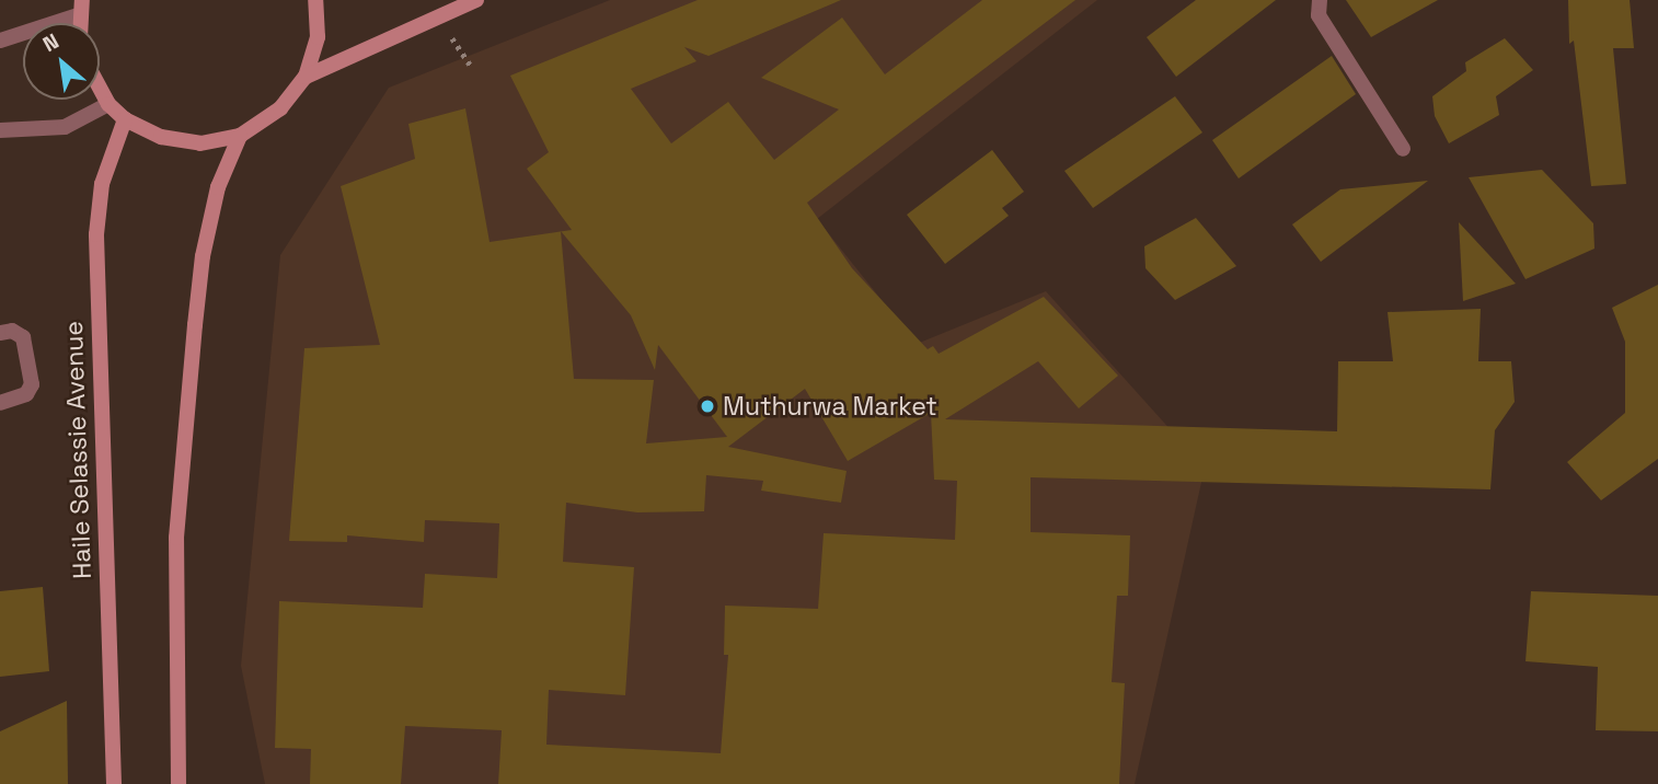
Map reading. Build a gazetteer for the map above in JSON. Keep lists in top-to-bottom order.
{
  "streets": {
    "main road": ["Haile Selassie Avenue"]
  },
  "places": ["Muthurwa Market"],
  "north": "top left"
}
